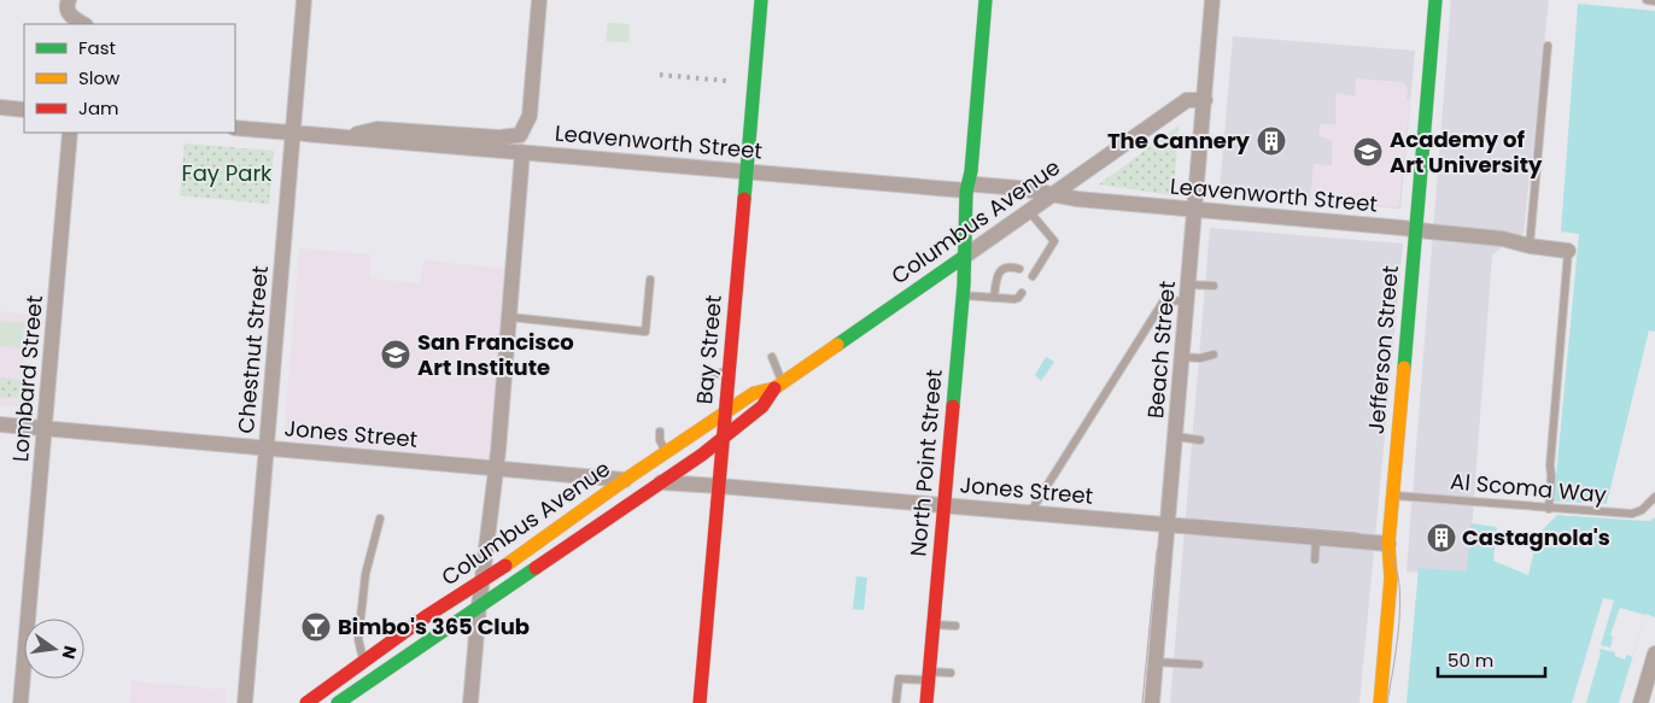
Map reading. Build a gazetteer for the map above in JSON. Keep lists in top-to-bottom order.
{
  "streets": {
    "street": [
      "Leavenworth Street",
      "Columbus Avenue",
      "Chestnut Street",
      "Bay Street",
      "Beach Street",
      "Jefferson Street",
      "Lombard Street",
      "Jones Street",
      "North Point Street"
    ],
    "lane": ["Al Scoma Way"]
  },
  "crossings": [
    ["Leavenworth Street", "Columbus Avenue"],
    ["Leavenworth Street", "Chestnut Street"],
    ["Leavenworth Street", "Bay Street"],
    ["Leavenworth Street", "Beach Street"],
    ["Leavenworth Street", "Jefferson Street"],
    ["Leavenworth Street", "North Point Street"],
    ["Columbus Avenue", "Bay Street"],
    ["Columbus Avenue", "Beach Street"],
    ["Columbus Avenue", "Jones Street"],
    ["Columbus Avenue", "North Point Street"],
    ["Chestnut Street", "Jones Street"],
    ["Bay Street", "Jones Street"],
    ["Beach Street", "Jones Street"],
    ["Jefferson Street", "Jones Street"],
    ["Jefferson Street", "Al Scoma Way"],
    ["Lombard Street", "Jones Street"],
    ["Jones Street", "North Point Street"]
  ],
  "parks": ["Fay Park"],
  "places": {
    "building": ["The Cannery", "Castagnola's"],
    "school or university": ["Academy of Art University", "San Francisco Art Institute"],
    "bar": ["Bimbo's 365 Club"]
  },
  "legend": ["Fast", "Slow", "Jam"],
  "scale_bar": "50 m",
  "north": "right"
}
